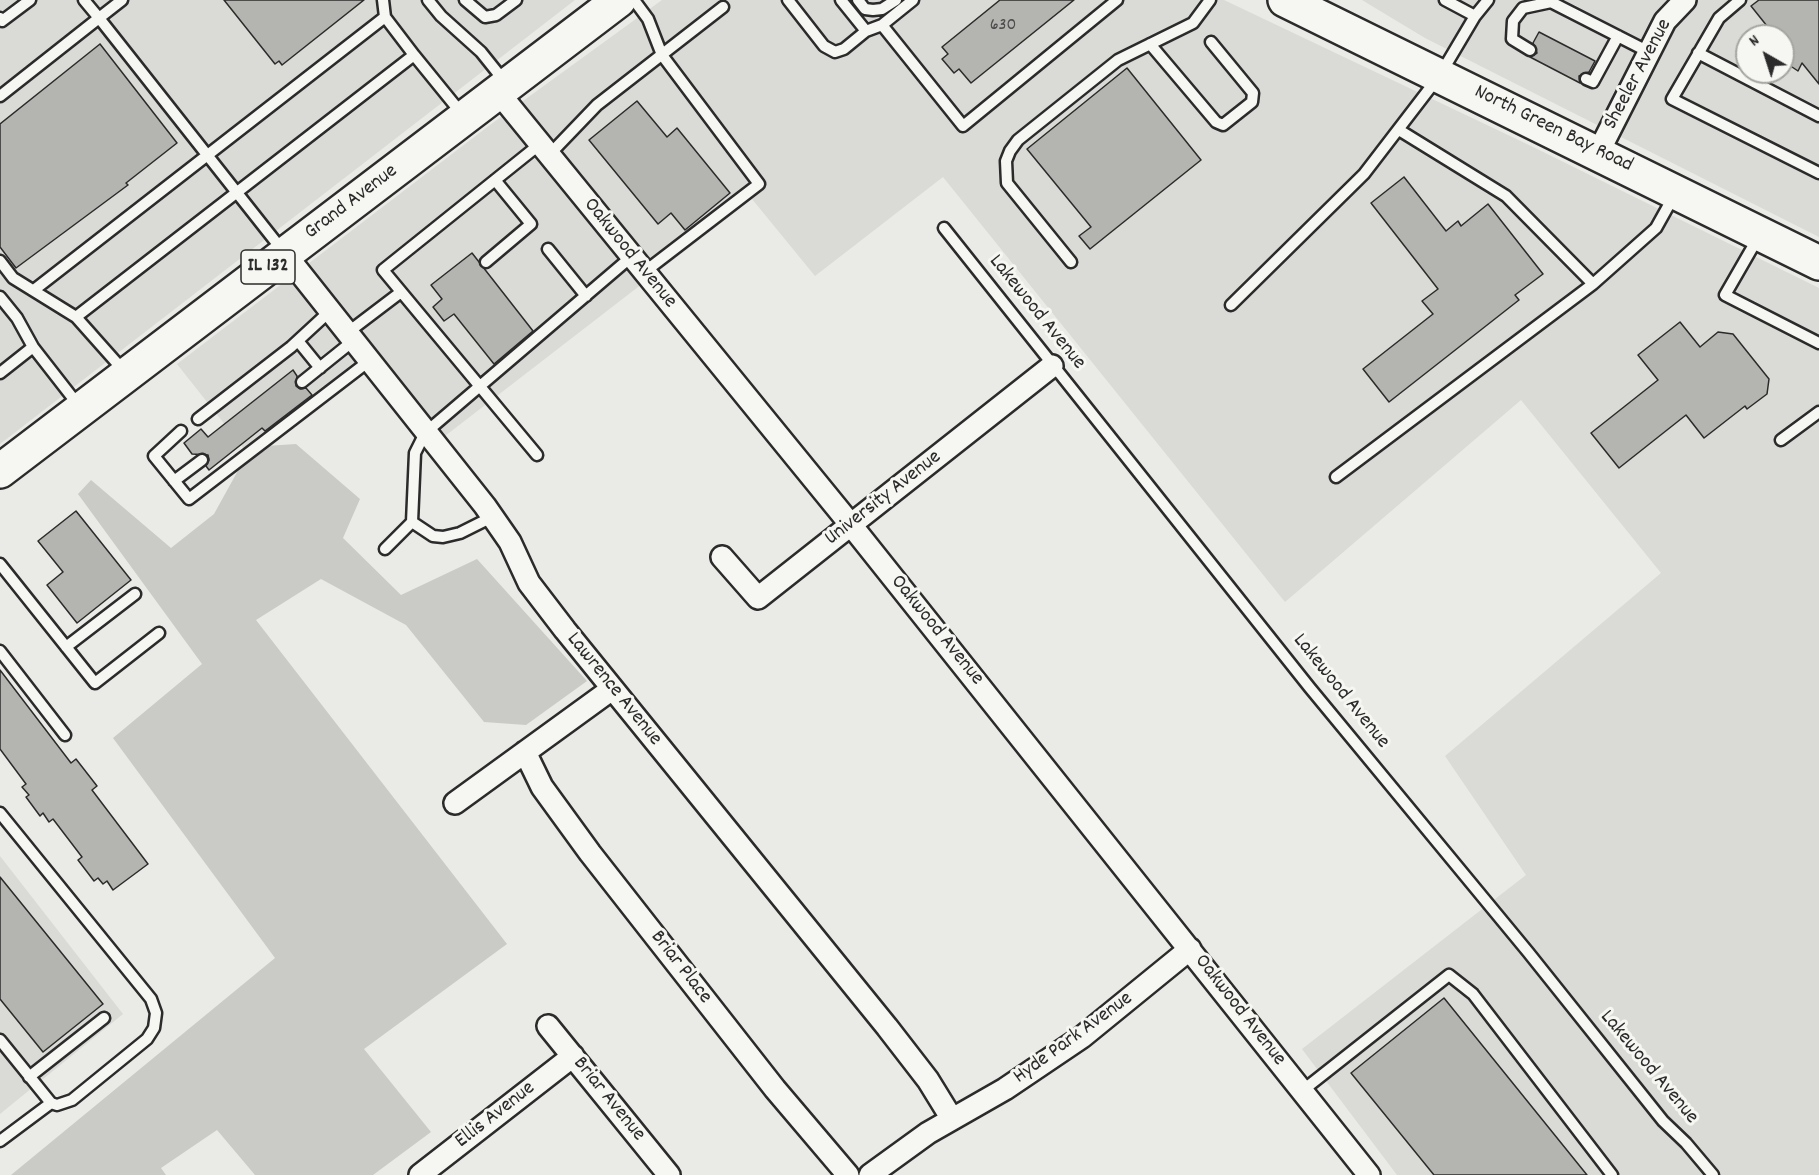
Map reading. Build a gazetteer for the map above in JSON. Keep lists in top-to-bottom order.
{
  "streets": {
    "main road": ["North Green Bay Road", "Grand Avenue", "IL 132"],
    "street": [
      "Sheeler Avenue",
      "Oakwood Avenue",
      "University Avenue",
      "Lawrence Avenue",
      "Briar Place",
      "Hyde Park Avenue",
      "Briar Avenue",
      "Ellis Avenue"
    ],
    "lane": ["Lakewood Avenue"]
  },
  "crossings": [
    ["Sheeler Avenue", "North Green Bay Road"],
    ["Grand Avenue", "Oakwood Avenue"],
    ["Grand Avenue", "Lawrence Avenue"],
    ["Oakwood Avenue", "University Avenue"],
    ["Oakwood Avenue", "Hyde Park Avenue"],
    ["Lakewood Avenue", "University Avenue"],
    ["Lawrence Avenue", "Hyde Park Avenue"],
    ["Briar Avenue", "Ellis Avenue"]
  ],
  "house_numbers": ["630"],
  "north": "top left"
}
